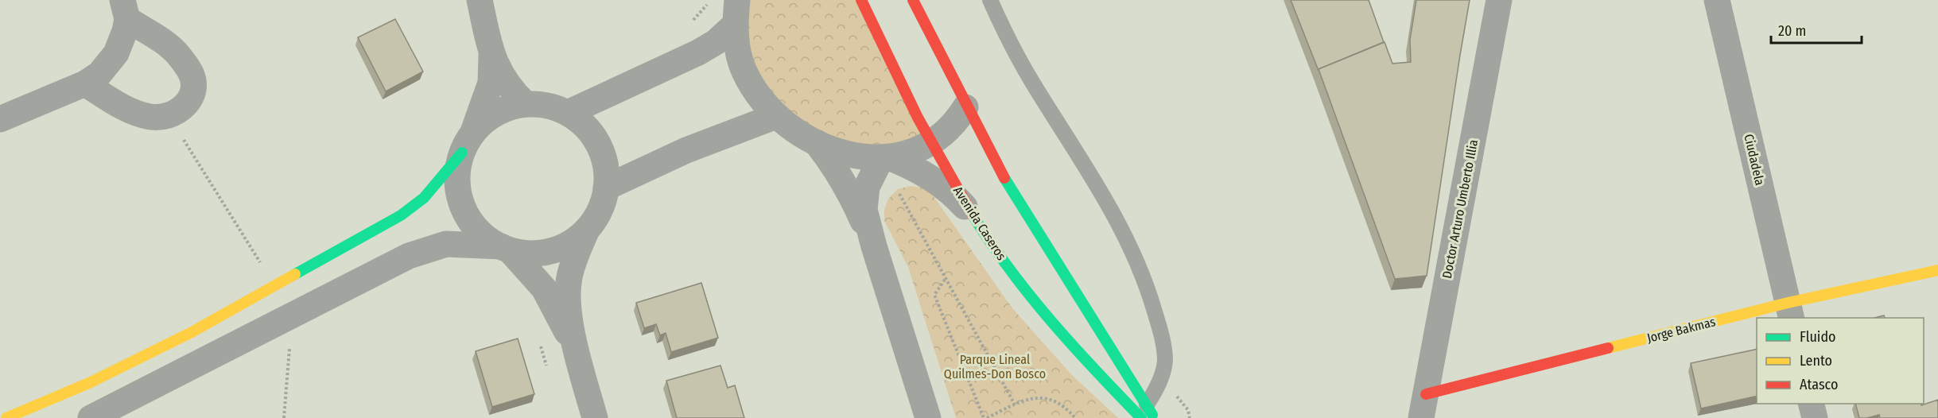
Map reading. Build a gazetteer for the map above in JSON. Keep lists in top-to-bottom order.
{
  "streets": {
    "street": [
      "Ciudadela",
      "Doctor Arturo Umberto Illia",
      "Avenida Caseros",
      "Jorge Bakmas"
    ]
  },
  "crossings": [
    ["Ciudadela", "Jorge Bakmas"],
    ["Doctor Arturo Umberto Illia", "Jorge Bakmas"]
  ],
  "parks": ["Parque Lineal Quilmes-Don Bosco"],
  "legend": ["Fluido", "Lento", "Atasco"],
  "scale_bar": "20 m"
}
